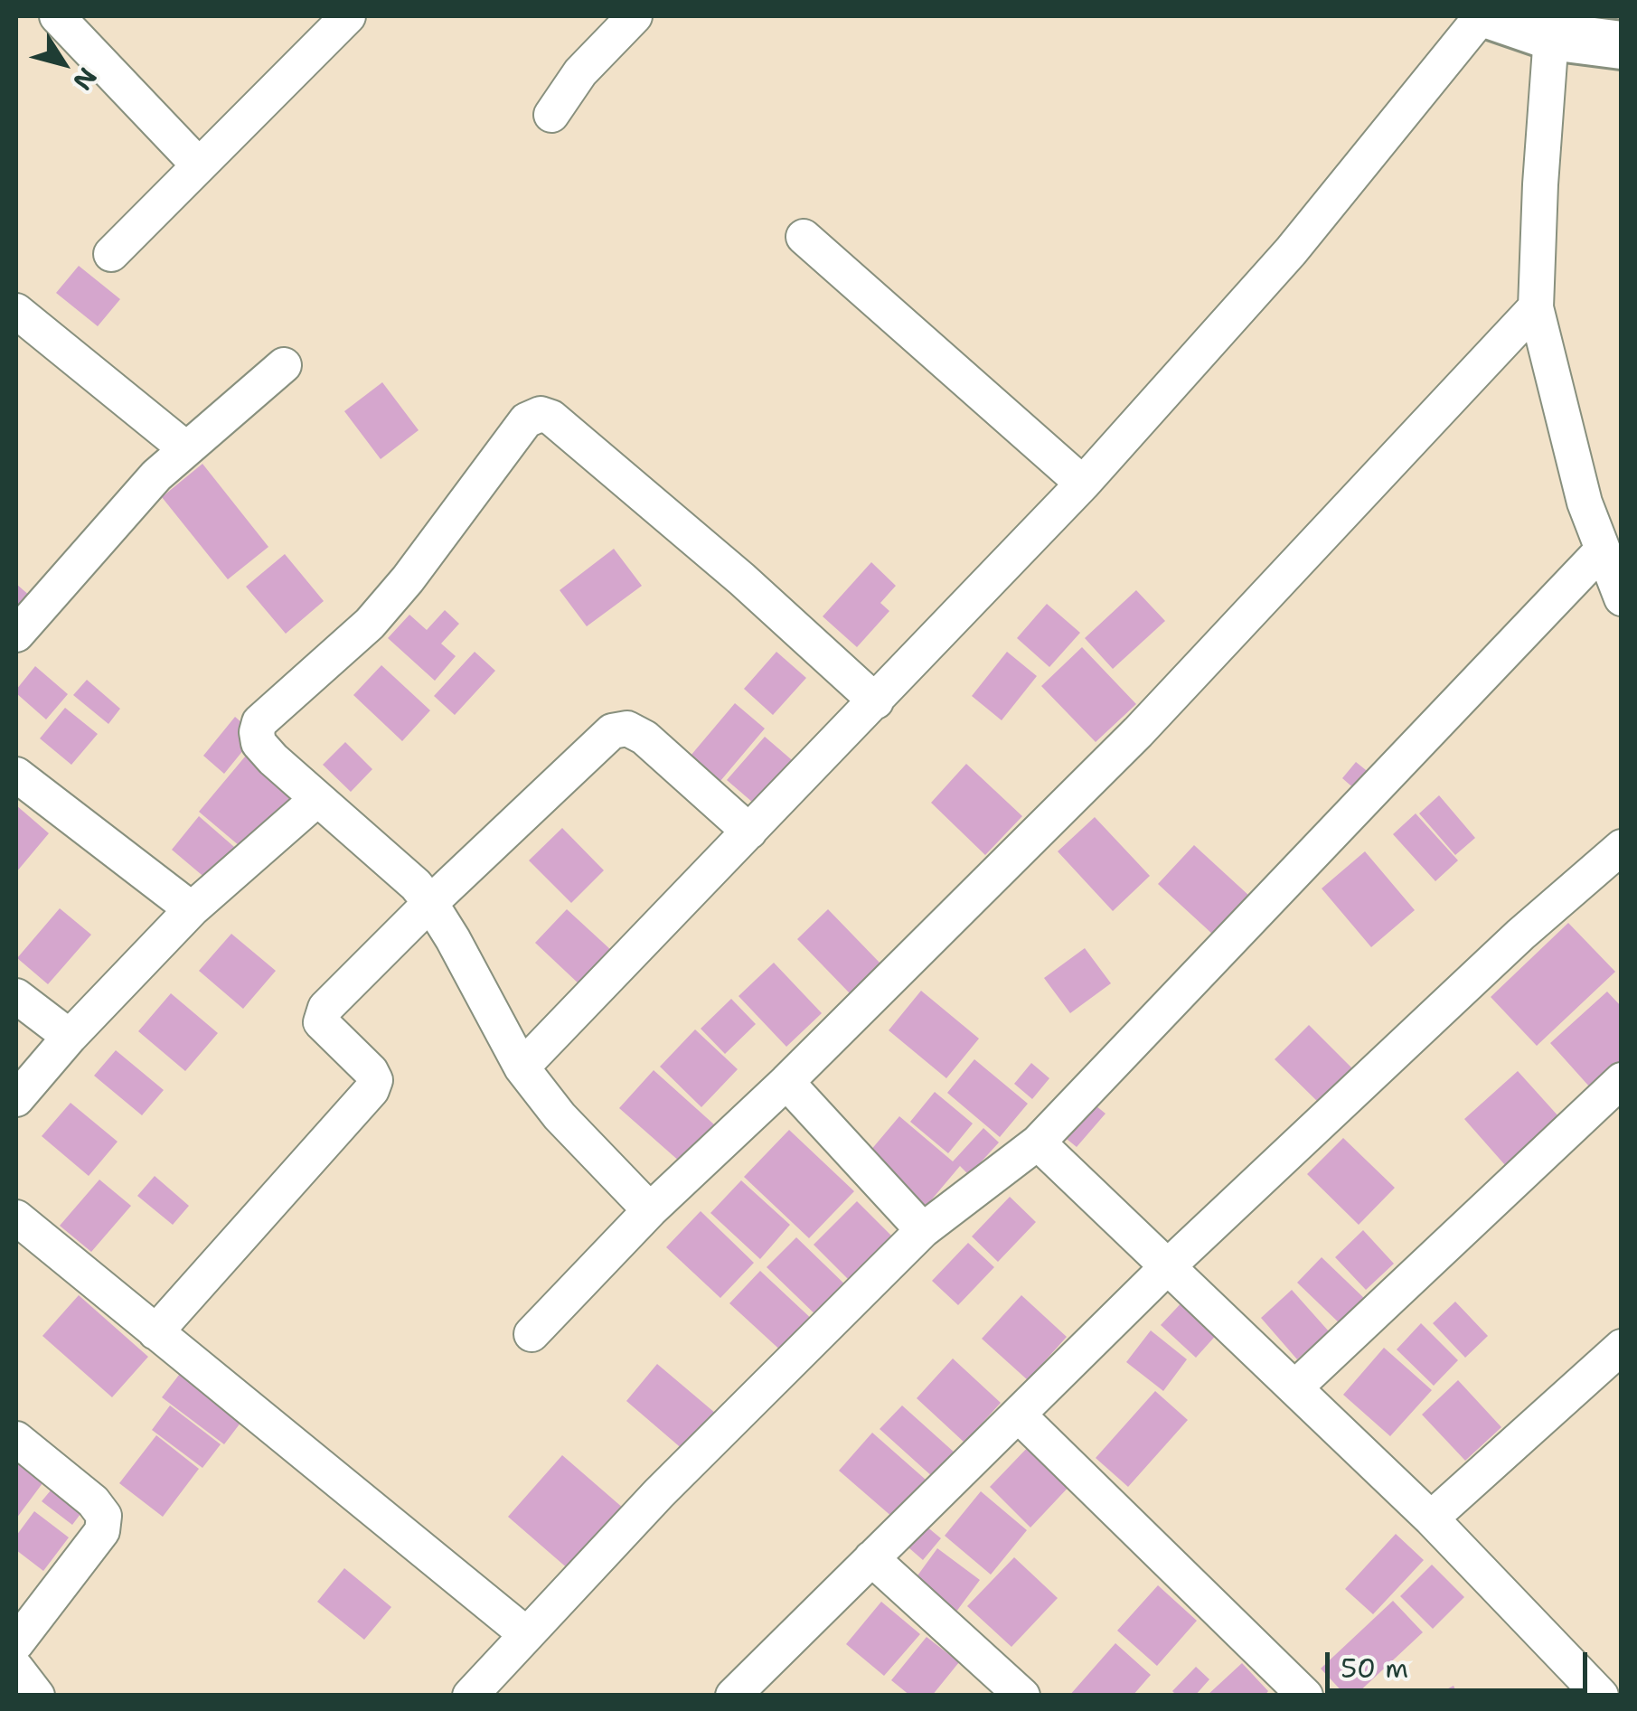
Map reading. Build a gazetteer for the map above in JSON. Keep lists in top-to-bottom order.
{
  "scale_bar": "50 m",
  "north": "bottom right"
}
